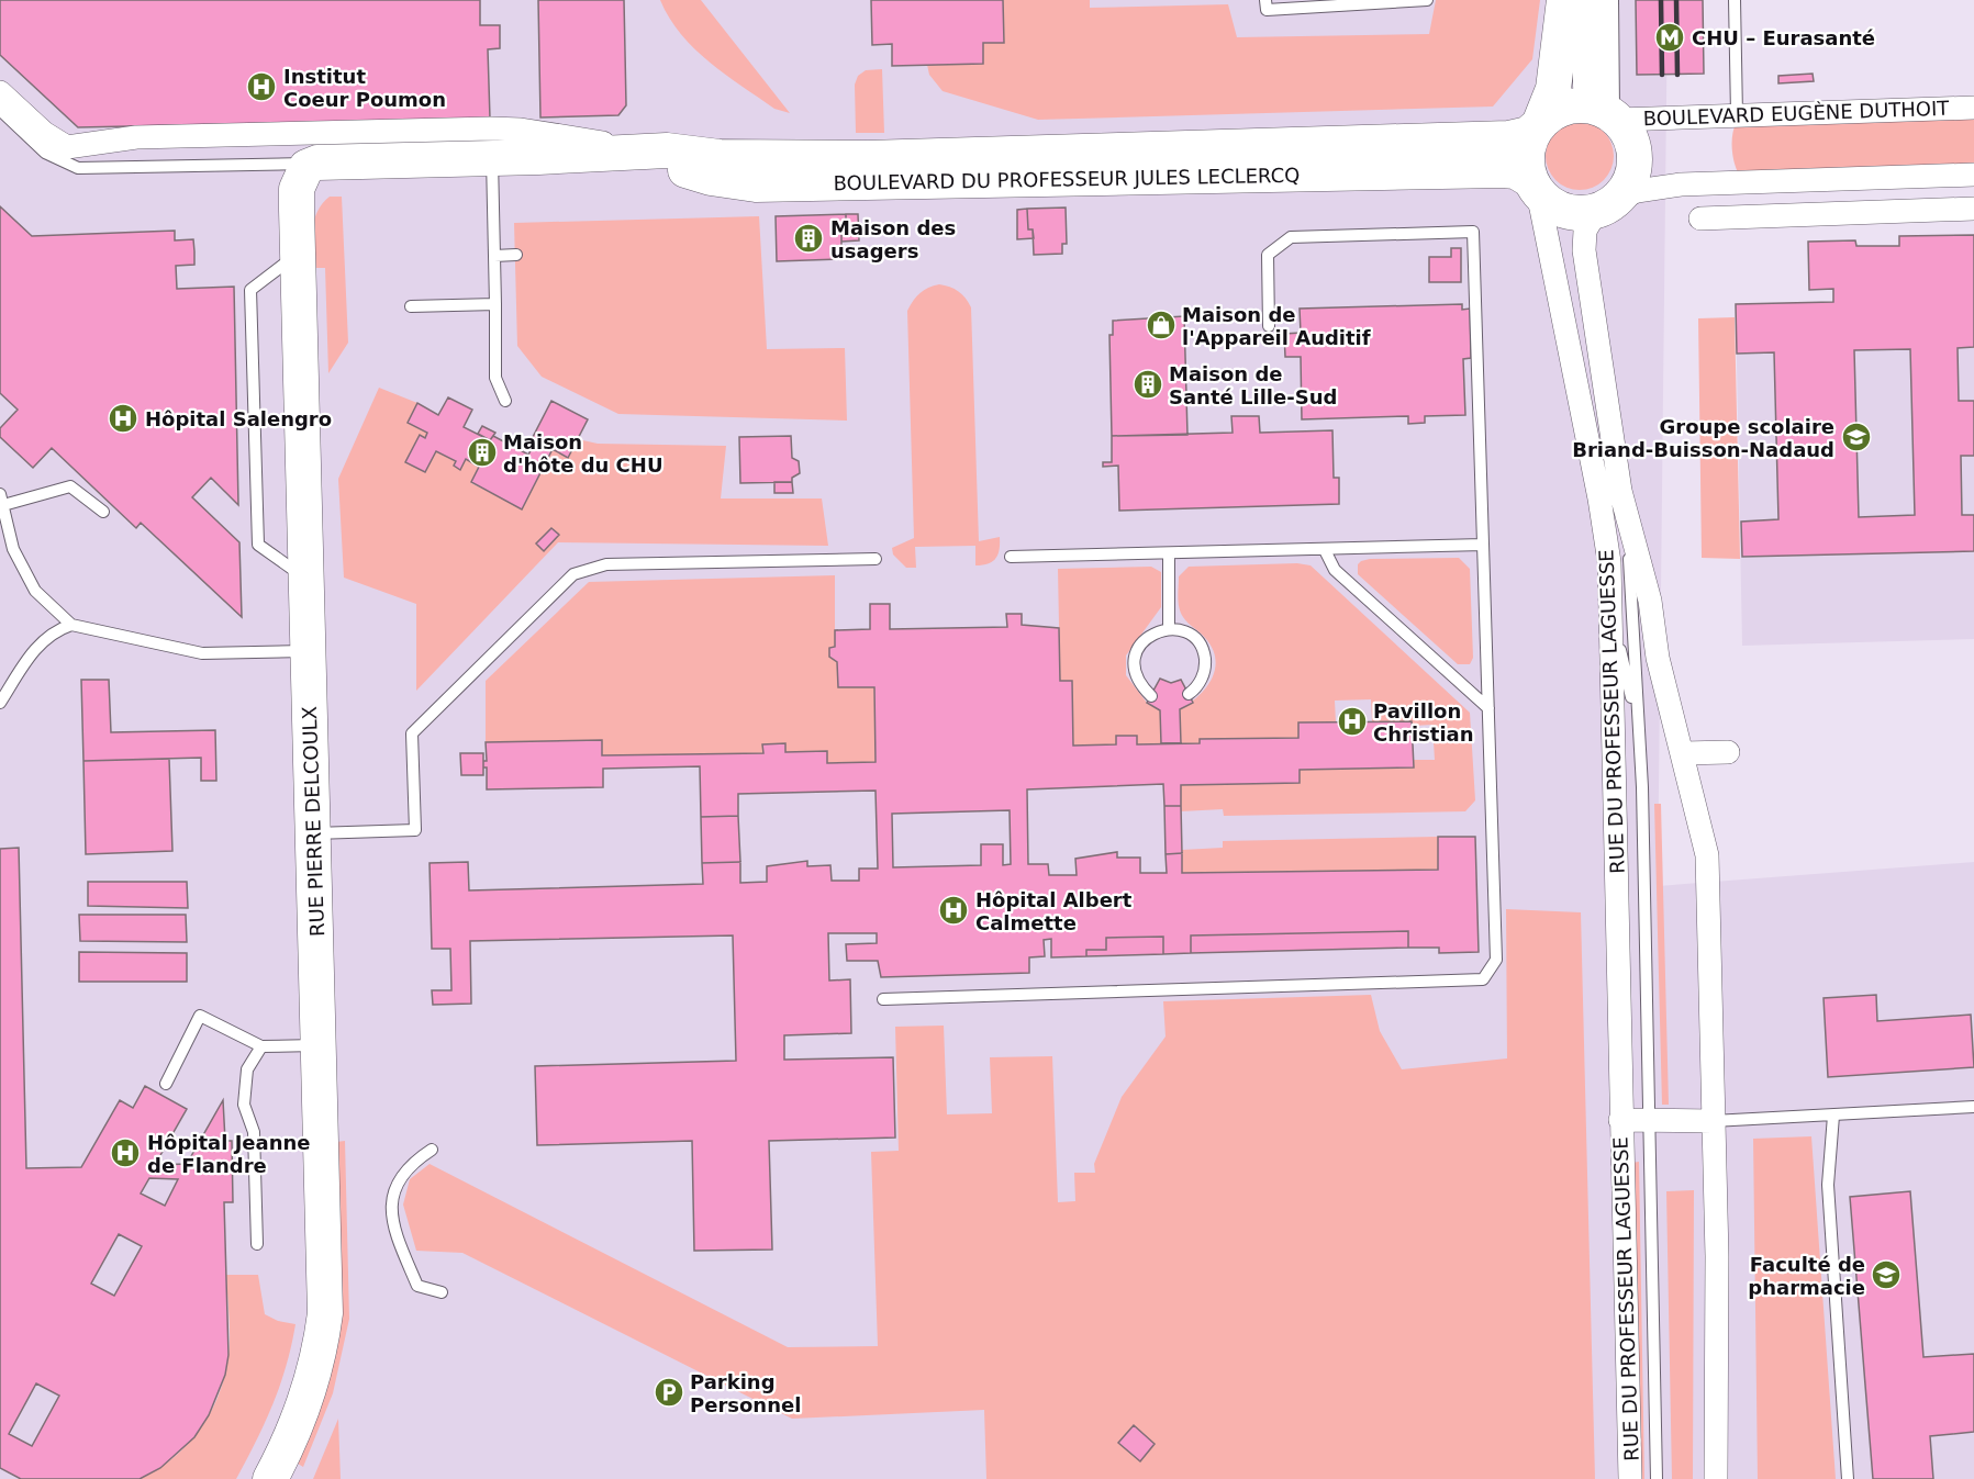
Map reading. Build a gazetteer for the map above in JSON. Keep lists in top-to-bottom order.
{
  "streets": {
    "street": [
      "BOULEVARD EUGÈNE DUTHOIT",
      "BOULEVARD DU PROFESSEUR JULES LECLERCQ",
      "RUE DU PROFESSEUR LAGUESSE",
      "RUE PIERRE DELCOULX"
    ]
  },
  "crossings": [
    ["BOULEVARD EUGÈNE DUTHOIT", "BOULEVARD DU PROFESSEUR JULES LECLERCQ"],
    ["BOULEVARD EUGÈNE DUTHOIT", "RUE DU PROFESSEUR LAGUESSE"],
    ["BOULEVARD DU PROFESSEUR JULES LECLERCQ", "RUE DU PROFESSEUR LAGUESSE"],
    ["BOULEVARD DU PROFESSEUR JULES LECLERCQ", "RUE PIERRE DELCOULX"]
  ],
  "places": {
    "metro station": ["CHU – Eurasanté"],
    "hospital": [
      "Institut Coeur Poumon",
      "Hôpital Salengro",
      "Pavillon Christian",
      "Hôpital Albert Calmette",
      "Hôpital Jeanne de Flandre"
    ],
    "building": ["Maison des usagers", "Maison de Santé Lille-Sud", "Maison d'hôte du CHU"],
    "shop": ["Maison de l'Appareil Auditif"],
    "school or university": ["Groupe scolaire Briand-Buisson-Nadaud", "Faculté de pharmacie"],
    "parking": ["Parking Personnel"]
  }
}
